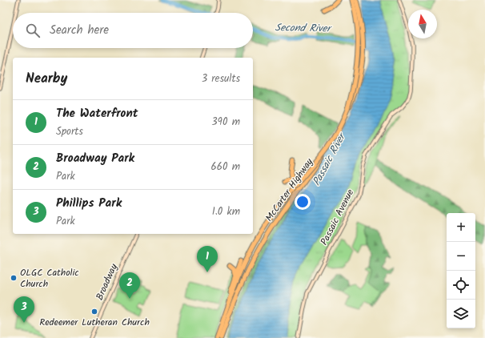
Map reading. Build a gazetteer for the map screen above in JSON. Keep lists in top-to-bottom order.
{
  "streets": {
    "highway": ["McCarter Highway"],
    "main road": ["Passaic Avenue", "Broadway"]
  },
  "water": ["Second River", "Passaic River"],
  "places": ["OLGC Catholic Church", "Redeemer Lutheran Church"],
  "north": "top",
  "page": {
    "search": "Search here",
    "heading": ["Nearby", "3 results"],
    "list": [
      {
        "mark": "1",
        "name": "The Waterfront",
        "note": "Sports",
        "value": "390 m"
      },
      {
        "mark": "2",
        "name": "Broadway Park",
        "note": "Park",
        "value": "660 m"
      },
      {
        "mark": "3",
        "name": "Phillips Park",
        "note": "Park",
        "value": "1.0 km"
      }
    ],
    "map_buttons": ["+", "−"],
    "pins": ["1", "2", "3"]
  }
}
